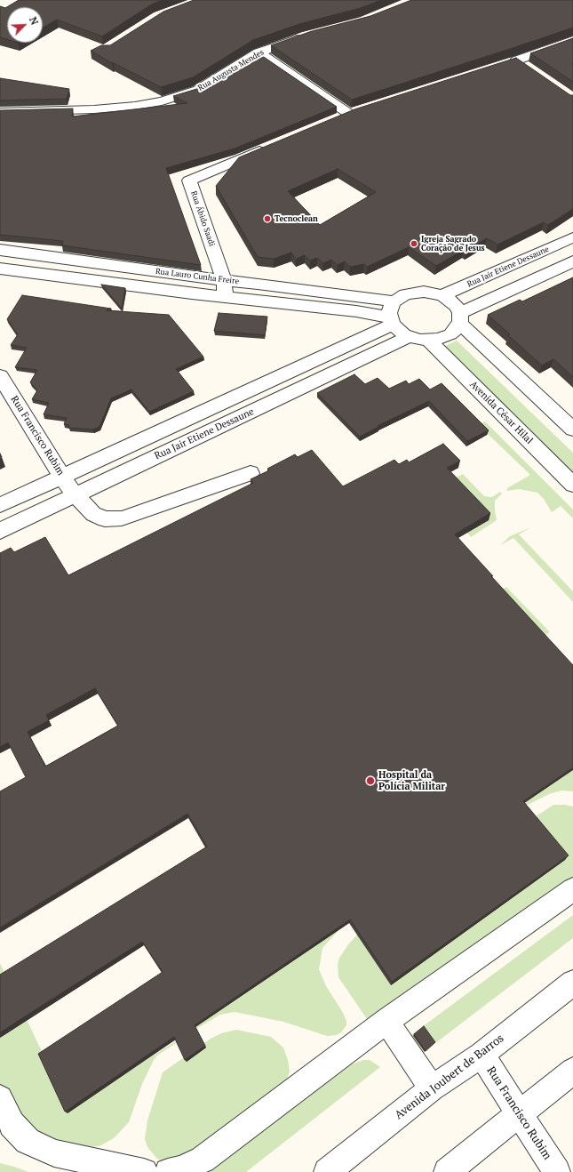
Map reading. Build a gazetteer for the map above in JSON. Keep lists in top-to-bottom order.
{
  "streets": {
    "street": [
      "Rua Augusta Mendes",
      "Rua Ábido Saadi",
      "Rua Jair Etiene Dessaune",
      "Rua Lauro Cunha Freire",
      "Avenida César Hilal",
      "Rua Francisco Rubim",
      "Avenida Joubert de Barros"
    ]
  },
  "crossings": [
    ["Rua Ábido Saadi", "Rua Lauro Cunha Freire"],
    ["Rua Jair Etiene Dessaune", "Rua Lauro Cunha Freire"],
    ["Rua Jair Etiene Dessaune", "Avenida César Hilal"],
    ["Rua Jair Etiene Dessaune", "Rua Francisco Rubim"],
    ["Rua Lauro Cunha Freire", "Avenida César Hilal"],
    ["Rua Francisco Rubim", "Avenida Joubert de Barros"]
  ],
  "places": ["Tecnoclean", "Igreja Sagrado Coração de Jesus", "Hospital da Polícia Militar"],
  "north": "top right"
}
